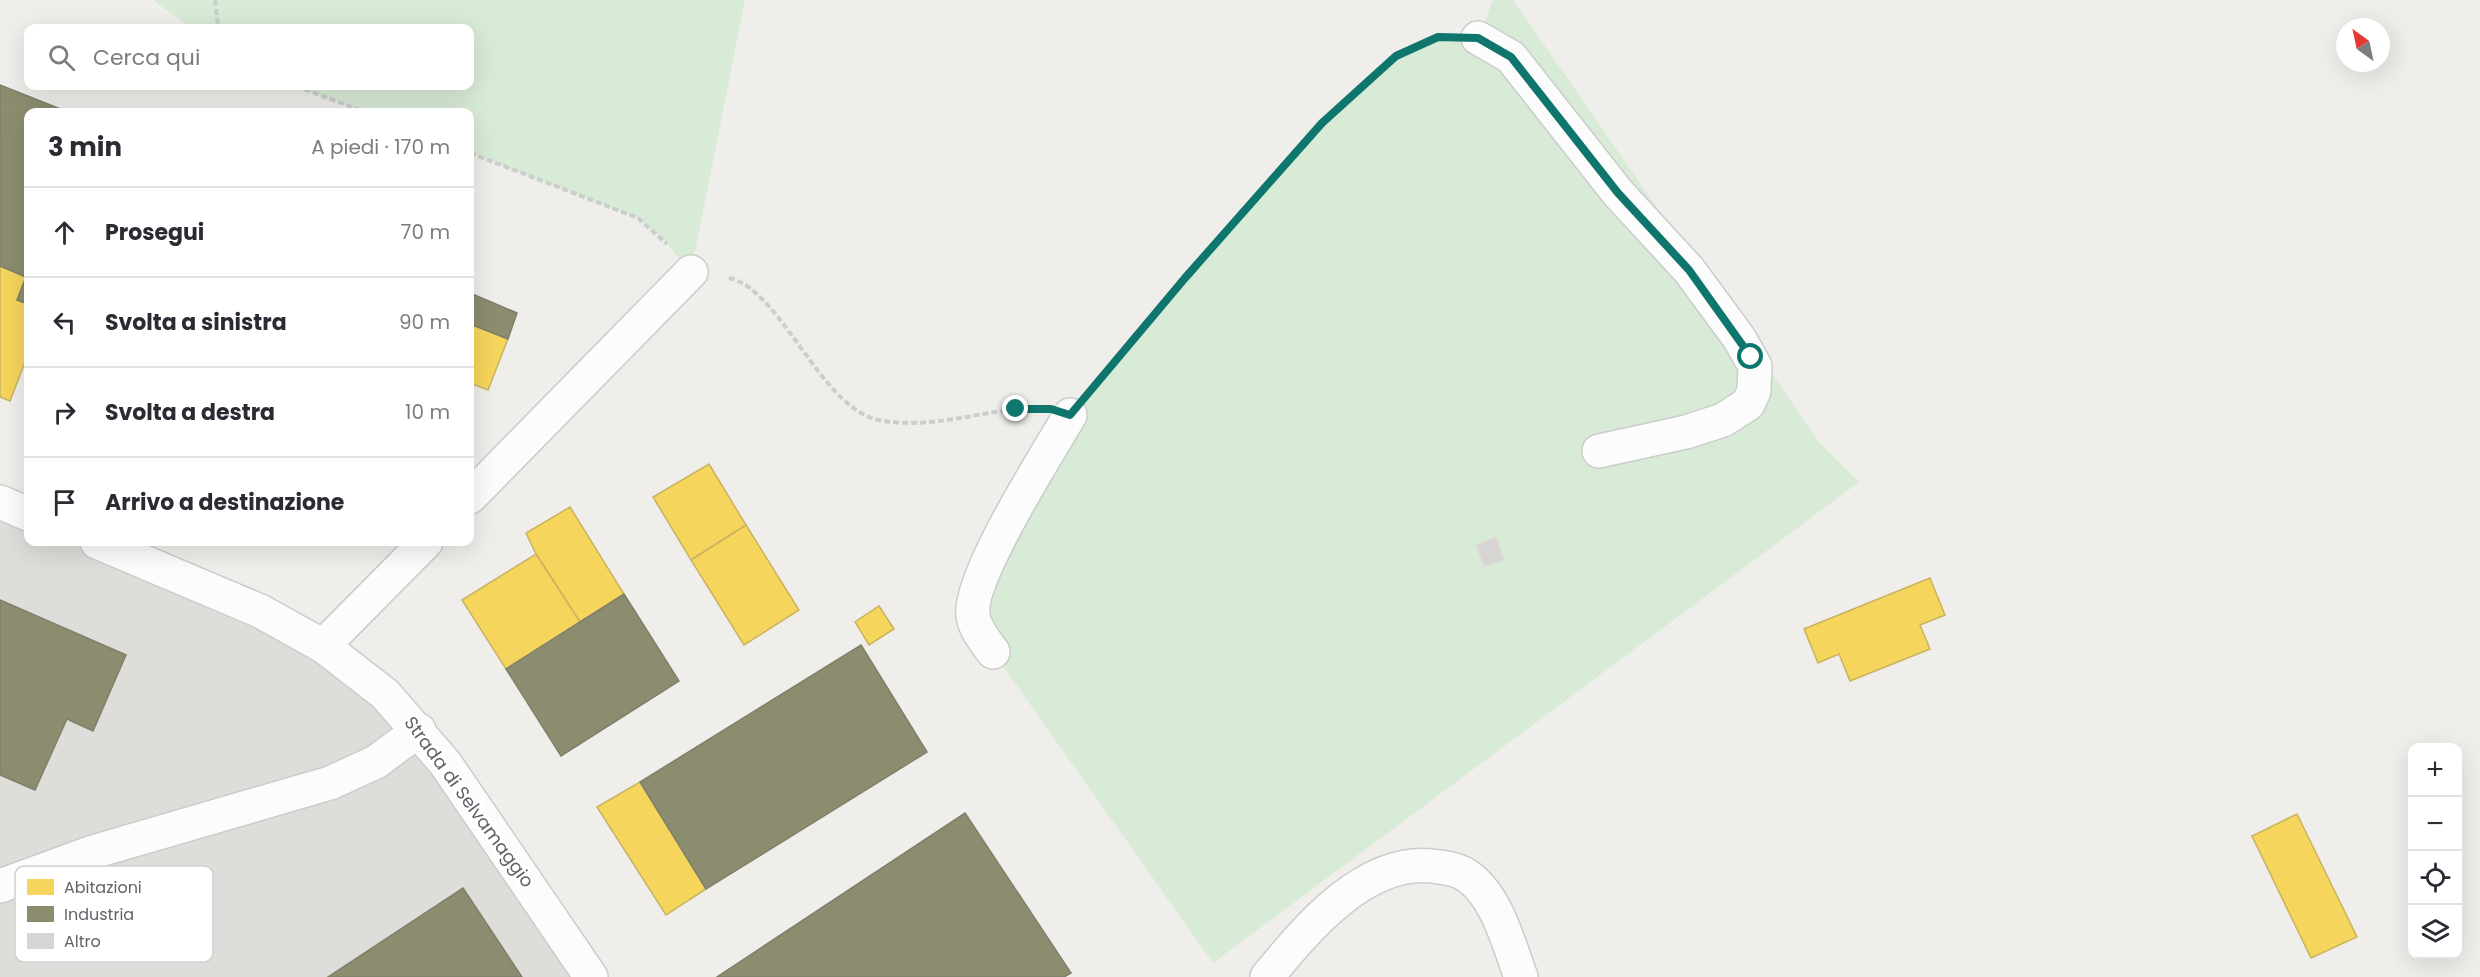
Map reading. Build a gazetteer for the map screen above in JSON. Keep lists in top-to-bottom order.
{
  "streets": {
    "street": ["Strada di Selvamaggio"]
  },
  "legend": ["Abitazioni", "Industria", "Altro"],
  "north": "top left",
  "page": {
    "search": "Cerca qui",
    "heading": ["3 min", "A piedi · 170 m"],
    "list": [
      ["Prosegui", "70 m"],
      ["Svolta a sinistra", "90 m"],
      ["Svolta a destra", "10 m"],
      "Arrivo a destinazione"
    ],
    "map_buttons": ["+", "−"]
  }
}
